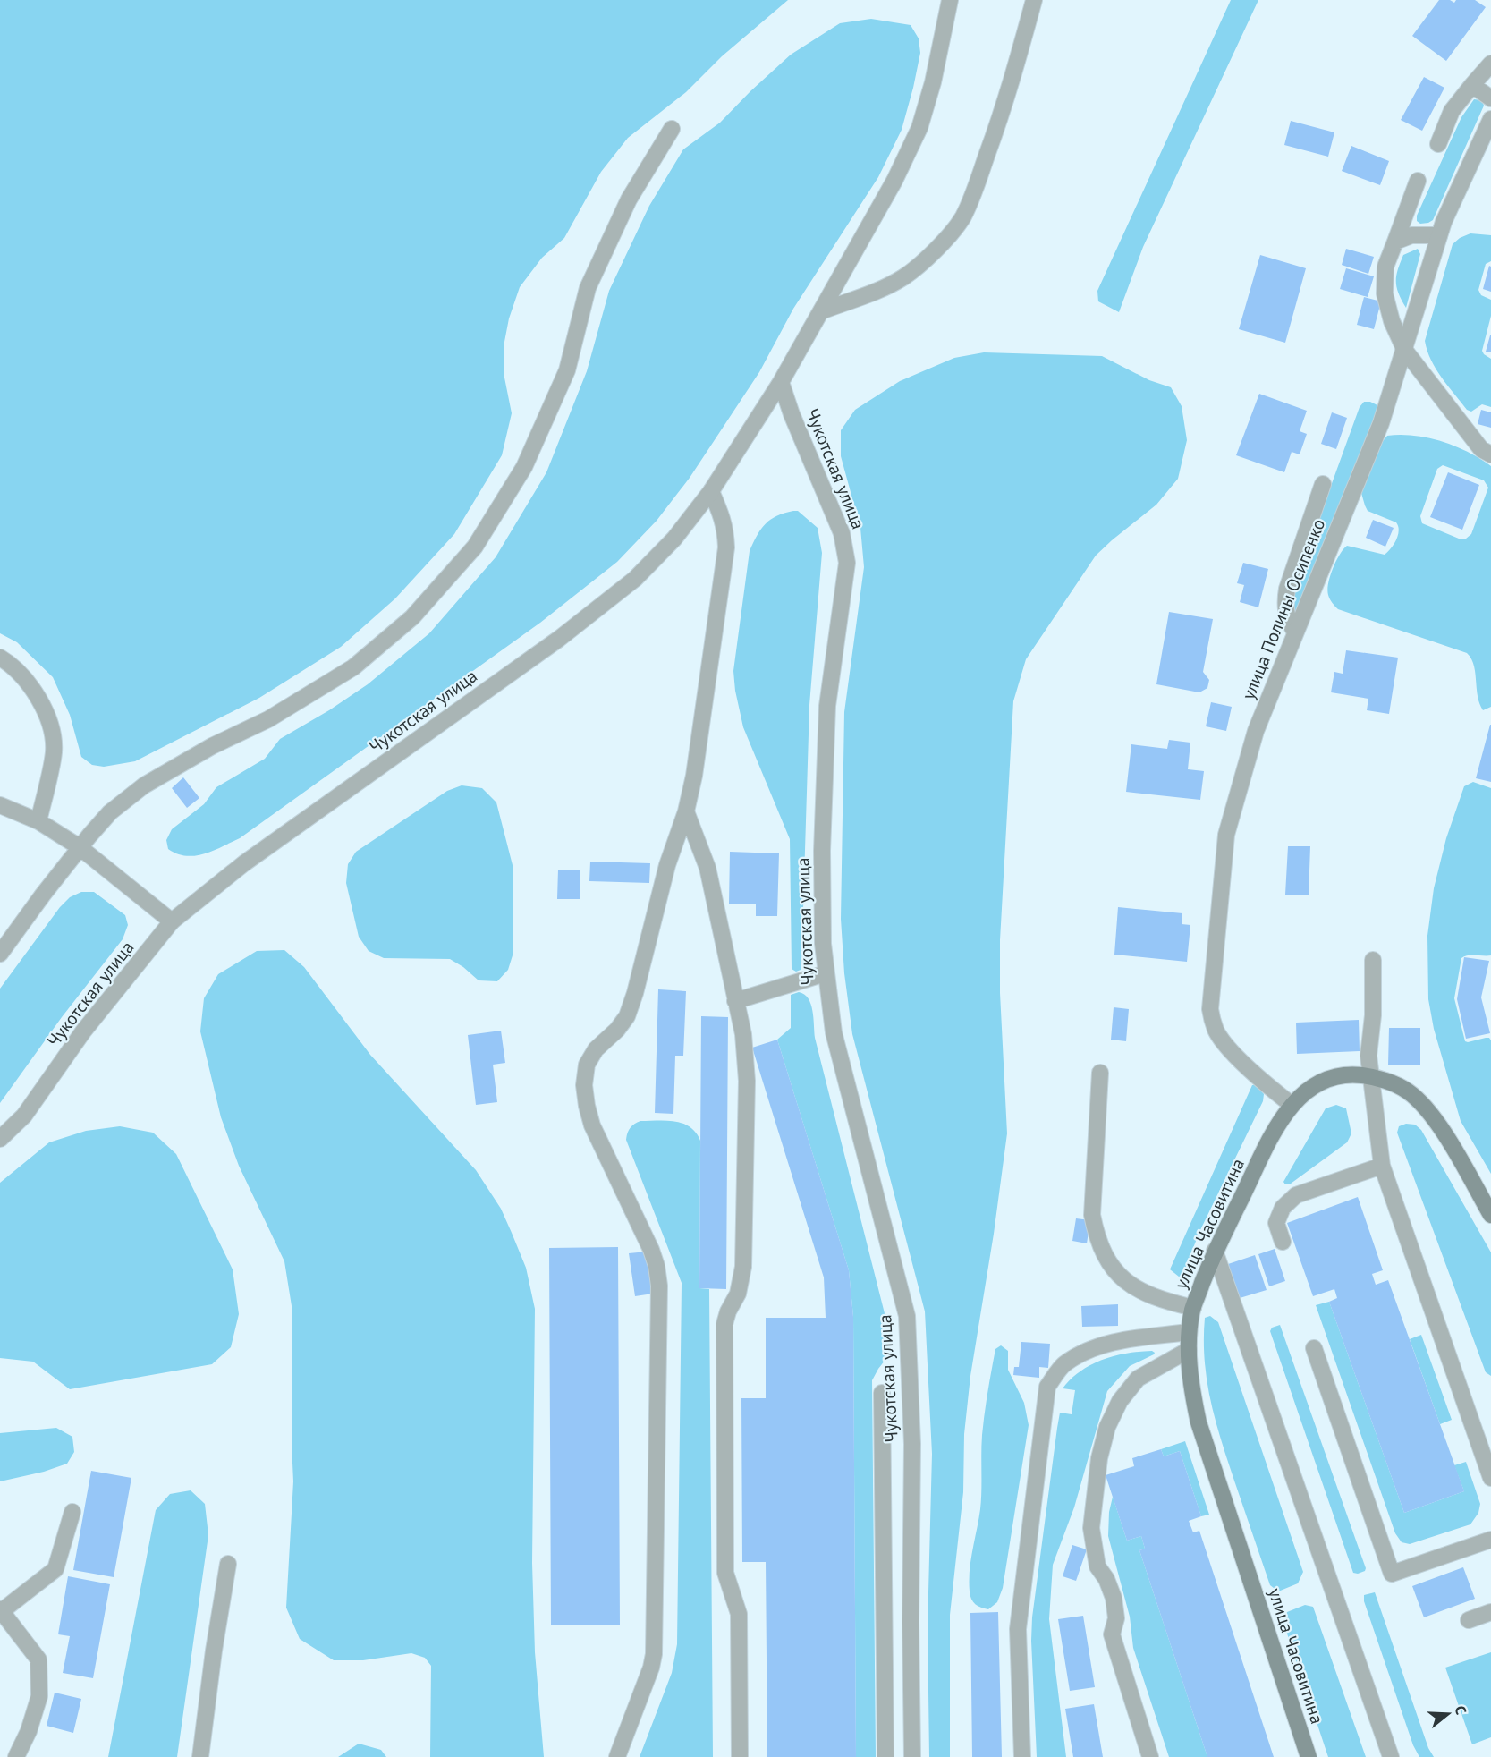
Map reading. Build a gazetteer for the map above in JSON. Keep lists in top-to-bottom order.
{
  "streets": {
    "street": ["Чукотская улица", "улица Полины Осипенко", "улица Часовитина"]
  },
  "crossings": [
    ["улица Полины Осипенко", "улица Часовитина"]
  ],
  "north": "right"
}
